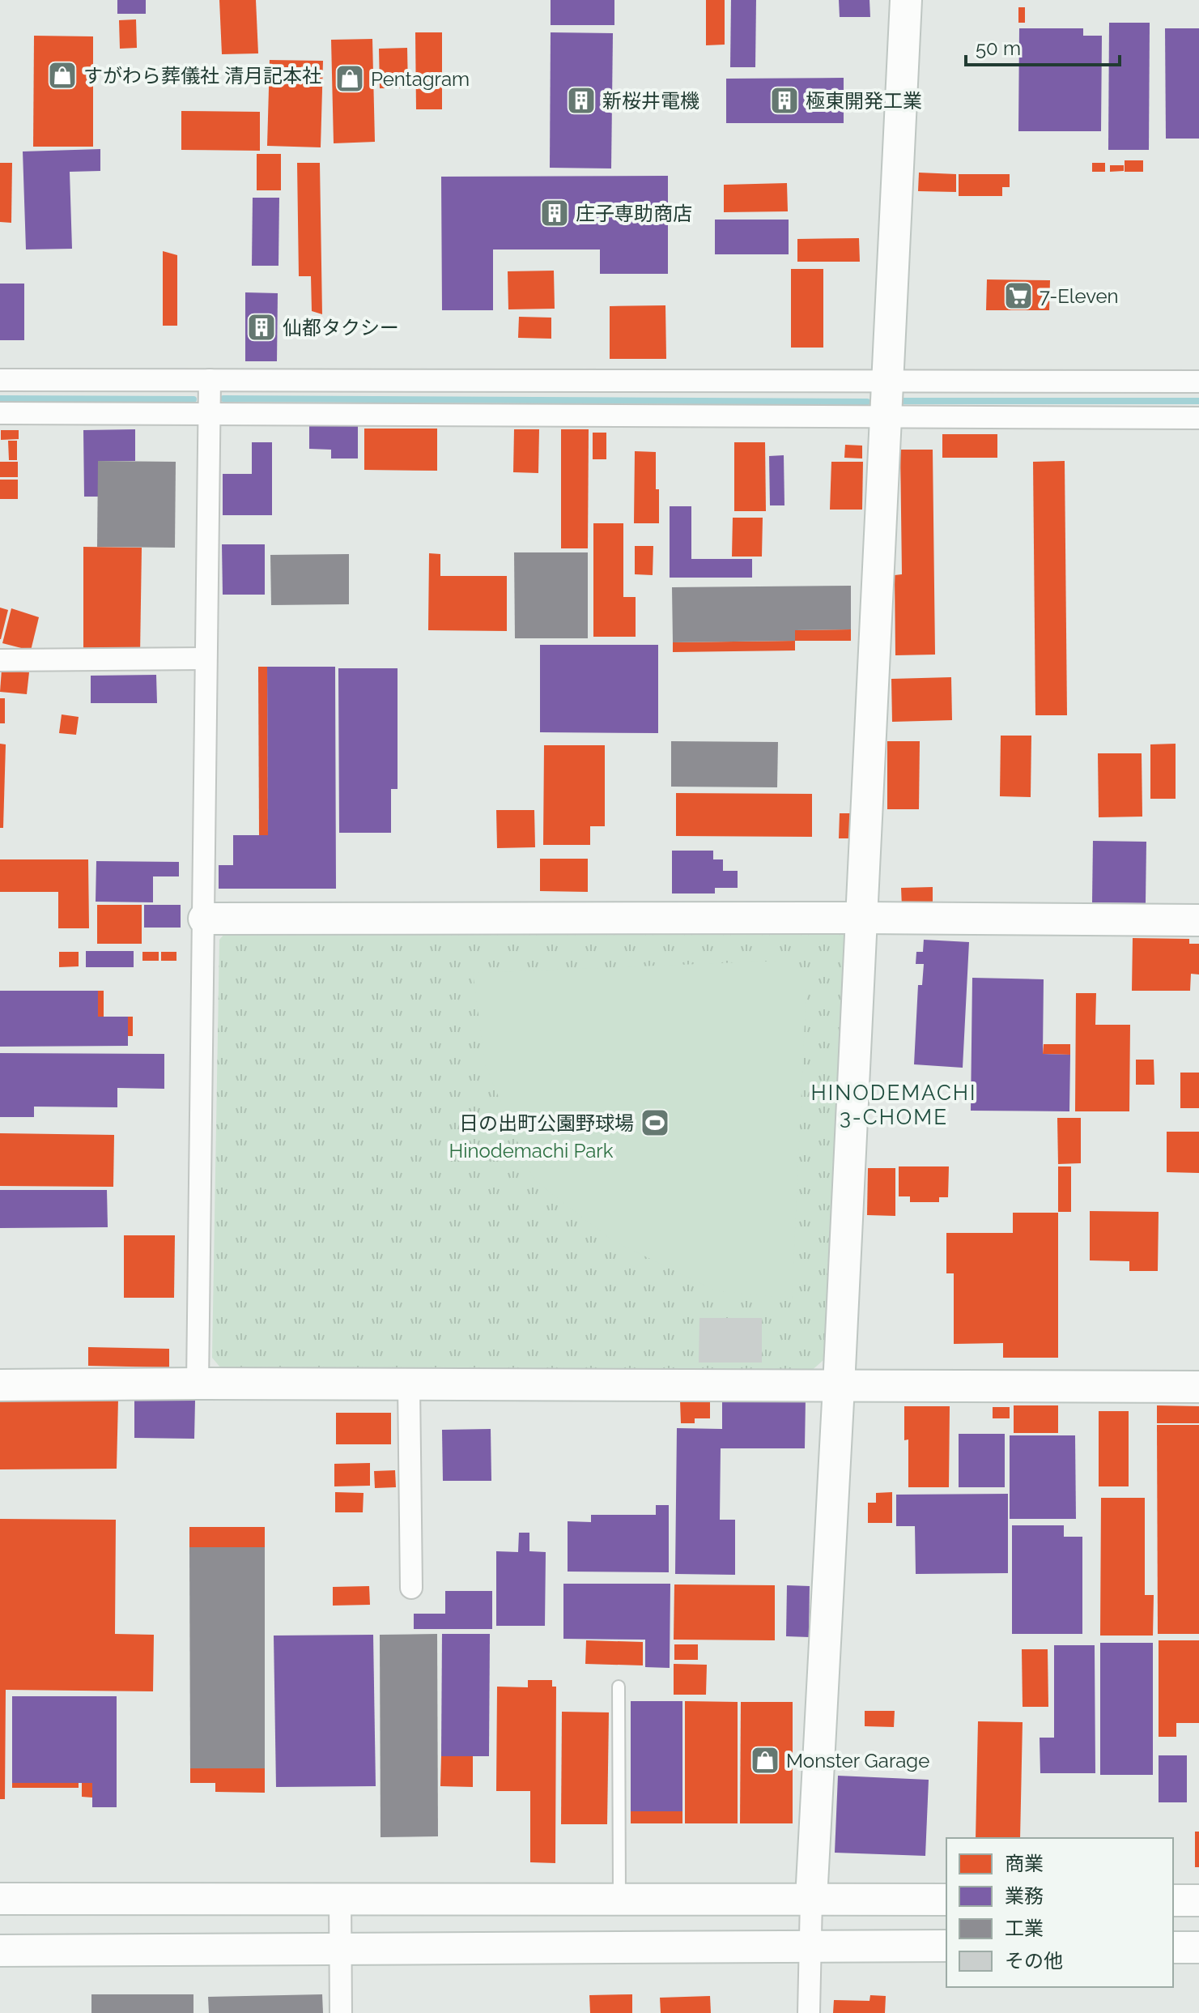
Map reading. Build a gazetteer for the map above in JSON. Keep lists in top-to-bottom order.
{
  "districts": ["HINODEMACHI 3-CHOME"],
  "parks": ["Hinodemachi Park"],
  "places": {
    "shop": ["すがわら葬儀社 清月記本社", "Pentagram", "Monster Garage"],
    "building": [
      "新桜井電機",
      "極東開発工業",
      "庄子専助商店",
      "仙都タクシー"
    ],
    "supermarket": ["7-Eleven"],
    "sports": ["日の出町公園野球場"]
  },
  "legend": [
    "商業",
    "業務",
    "工業",
    "その他"
  ],
  "scale_bar": "50 m"
}
